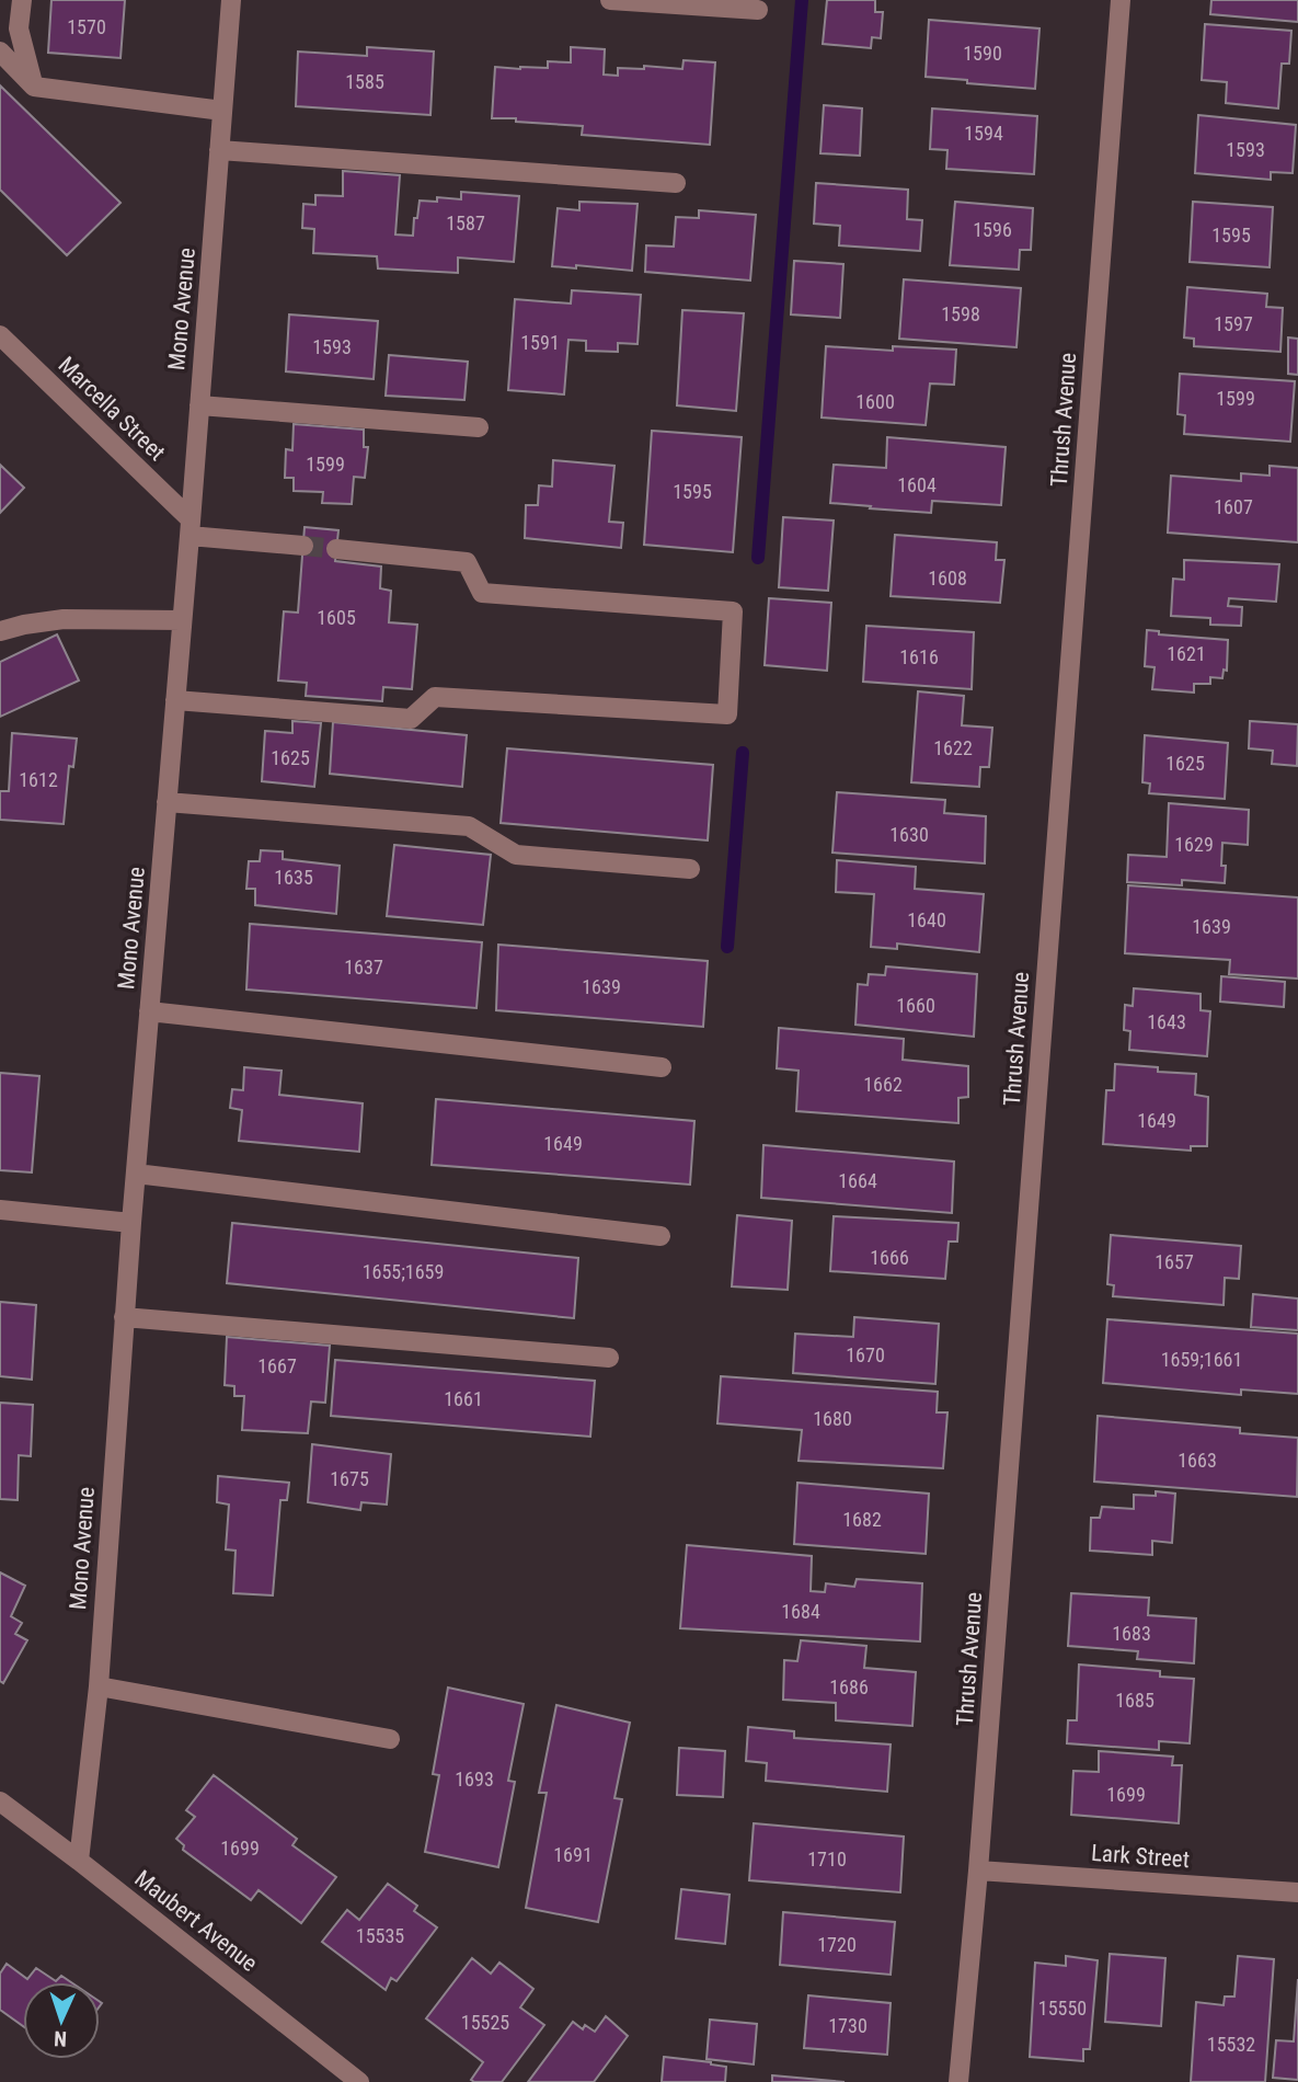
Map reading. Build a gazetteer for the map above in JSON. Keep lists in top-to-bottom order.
{
  "streets": {
    "street": [
      "Mono Avenue",
      "Marcella Street",
      "Thrush Avenue",
      "Lark Street",
      "Maubert Avenue"
    ]
  },
  "crossings": [
    ["Mono Avenue", "Marcella Street"],
    ["Mono Avenue", "Maubert Avenue"],
    ["Thrush Avenue", "Lark Street"]
  ],
  "house_numbers": [
    "1570",
    "1590",
    "1585",
    "1594",
    "1593",
    "1587",
    "1596",
    "1595",
    "1598",
    "1597",
    "1591",
    "1593",
    "1599",
    "1600",
    "1599",
    "1604",
    "1595",
    "1607",
    "1608",
    "1605",
    "1621",
    "1616",
    "1622",
    "1625",
    "1625",
    "1612",
    "1630",
    "1629",
    "1635",
    "1640",
    "1639",
    "1637",
    "1639",
    "1660",
    "1643",
    "1662",
    "1649",
    "1649",
    "1664",
    "1666",
    "1657",
    "1655;1659",
    "1670",
    "1659;1661",
    "1667",
    "1661",
    "1680",
    "1663",
    "1675",
    "1682",
    "1684",
    "1683",
    "1686",
    "1685",
    "1693",
    "1699",
    "1699",
    "1691",
    "1710",
    "15535",
    "1720",
    "15550",
    "15525",
    "1730",
    "15532"
  ],
  "north": "bottom"
}
